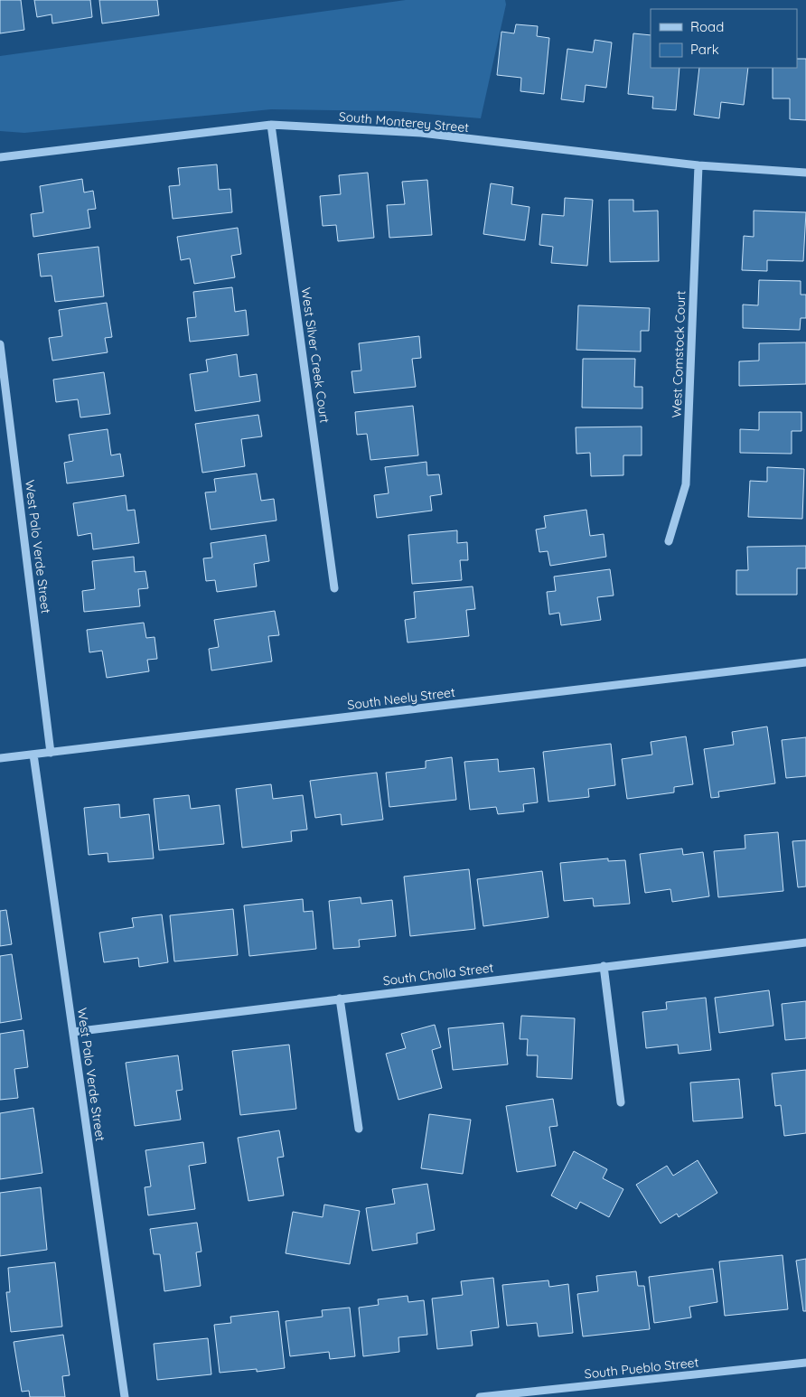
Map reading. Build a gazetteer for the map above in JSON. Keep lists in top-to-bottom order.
{
  "streets": {
    "street": [
      "South Monterey Street",
      "West Comstock Court",
      "West Silver Creek Court",
      "West Palo Verde Street",
      "South Neely Street",
      "South Cholla Street",
      "South Pueblo Street"
    ]
  },
  "crossings": [
    ["South Monterey Street", "West Comstock Court"],
    ["South Monterey Street", "West Silver Creek Court"],
    ["West Palo Verde Street", "South Neely Street"],
    ["West Palo Verde Street", "South Cholla Street"]
  ],
  "legend": ["Road", "Park"]
}
